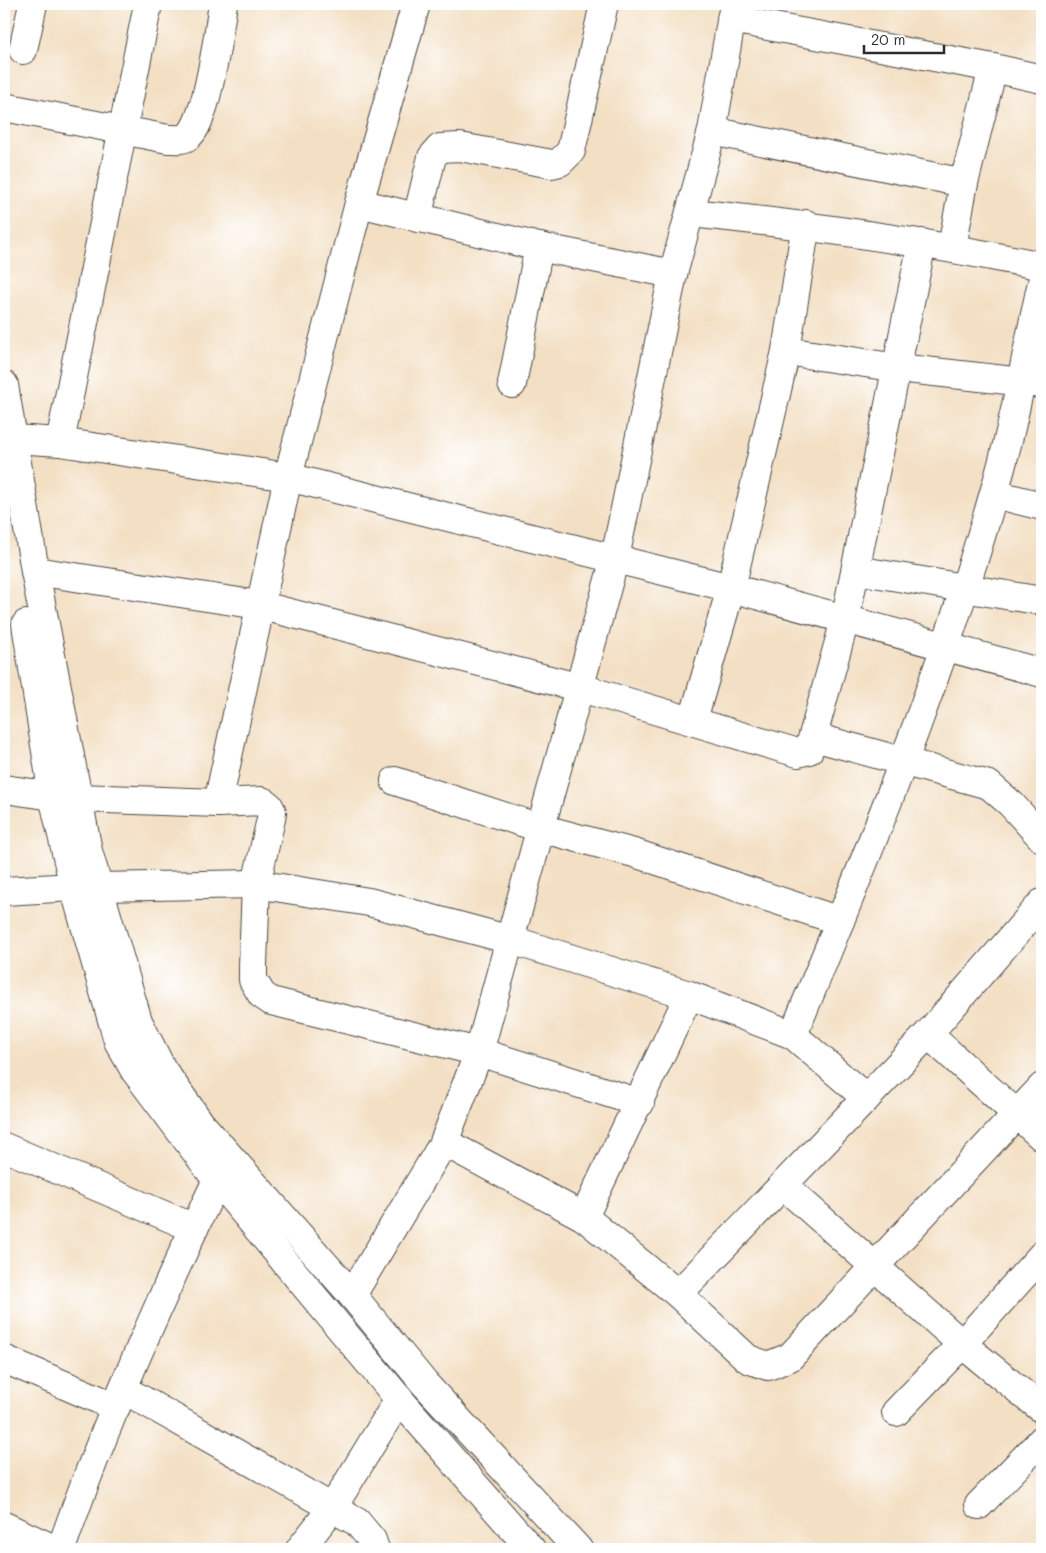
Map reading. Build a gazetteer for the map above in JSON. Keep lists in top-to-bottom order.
{
  "scale_bar": "20 m"
}
